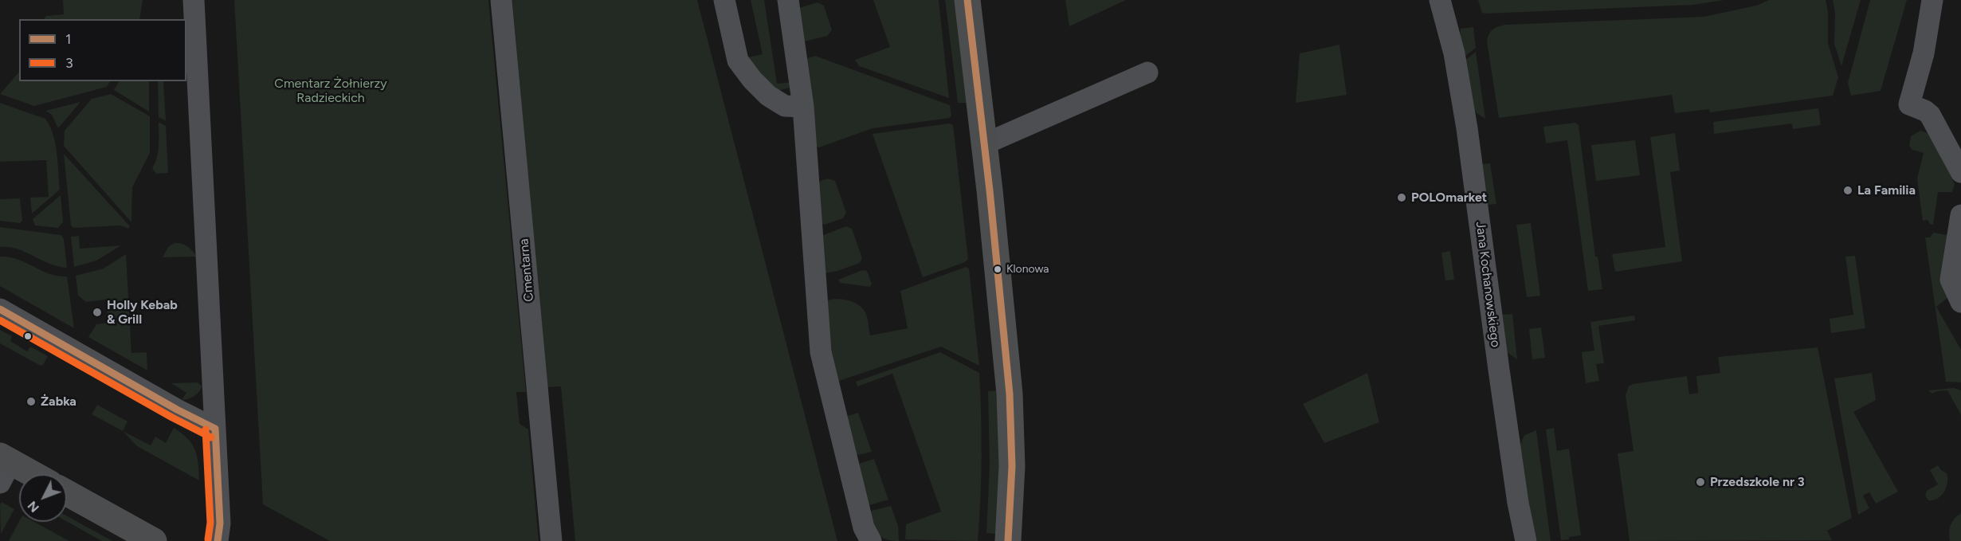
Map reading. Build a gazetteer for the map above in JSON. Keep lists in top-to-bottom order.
{
  "streets": {
    "street": ["Cmentarna", "Jana Kochanowskiego"]
  },
  "parks": ["Cmentarz Żołnierzy Radzieckich"],
  "places": [
    "La Familia",
    "POLOmarket",
    "Klonowa",
    "Holly Kebab & Grill",
    "Żabka",
    "Przedszkole nr 3"
  ],
  "lines": ["transit line 1", "transit line 3"],
  "legend": ["1", "3"],
  "north": "bottom left"
}
